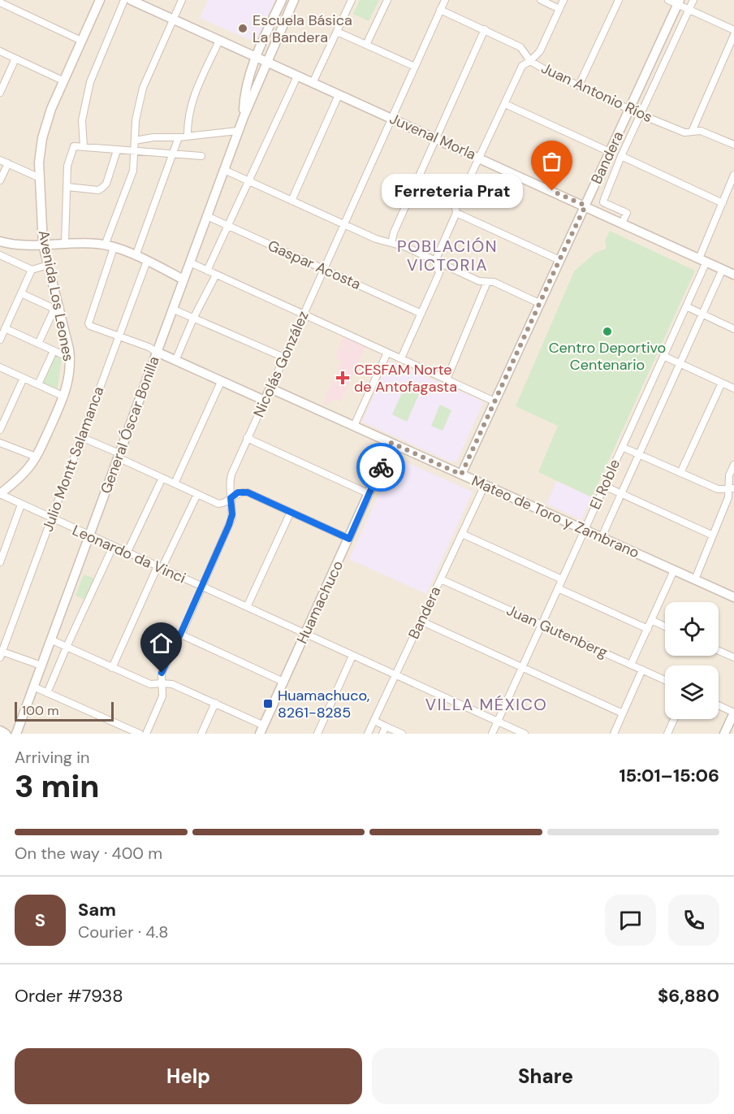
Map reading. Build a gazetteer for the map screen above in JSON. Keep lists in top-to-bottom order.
{
  "streets": {
    "street": [
      "Juan Antonio Ríos",
      "Juvenal Morla",
      "Bandera",
      "Gaspar Acosta",
      "Avenida Los Leones",
      "Nicolás González",
      "General Óscar Bonilla",
      "Julio Montt Salamanca",
      "El Roble",
      "Mateo de Toro y Zambrano",
      "Leonardo da Vinci",
      "Huamachuco",
      "Juan Gutenberg"
    ]
  },
  "crossings": [
    ["Juan Antonio Ríos", "Bandera"],
    ["Juan Antonio Ríos", "Nicolás González"],
    ["Juvenal Morla", "Bandera"],
    ["Juvenal Morla", "Nicolás González"],
    ["Juvenal Morla", "General Óscar Bonilla"],
    ["Juvenal Morla", "El Roble"],
    ["Bandera", "Mateo de Toro y Zambrano"],
    ["Bandera", "Leonardo da Vinci"],
    ["Bandera", "Juan Gutenberg"],
    ["Gaspar Acosta", "Nicolás González"],
    ["Gaspar Acosta", "General Óscar Bonilla"],
    ["Avenida Los Leones", "Leonardo da Vinci"],
    ["Nicolás González", "Mateo de Toro y Zambrano"],
    ["Nicolás González", "Leonardo da Vinci"],
    ["General Óscar Bonilla", "Leonardo da Vinci"],
    ["Julio Montt Salamanca", "Leonardo da Vinci"],
    ["El Roble", "Mateo de Toro y Zambrano"],
    ["El Roble", "Leonardo da Vinci"],
    ["El Roble", "Juan Gutenberg"],
    ["Mateo de Toro y Zambrano", "Huamachuco"],
    ["Leonardo da Vinci", "Huamachuco"]
  ],
  "districts": ["POBLACIÓN VICTORIA", "VILLA MÉXICO"],
  "places": {
    "other": ["Escuela Básica La Bandera", "Ferreteria Prat", "Centro Deportivo Centenario"],
    "health": ["CESFAM Norte de Antofagasta"],
    "transit": ["Huamachuco, 8261-8285"]
  },
  "scale_bar": "100 m",
  "page": {
    "bubble": "Ferreteria Prat",
    "scale": "100 m",
    "heading": ["3 min", "Arriving in", "15:01–15:06"],
    "panel": [
      "Sam",
      "Courier · 4.8",
      "Order #7938",
      "$6,880"
    ],
    "bar": "On the way · 400 m",
    "round": "S",
    "buttons": ["Help", "Share"]
  }
}
